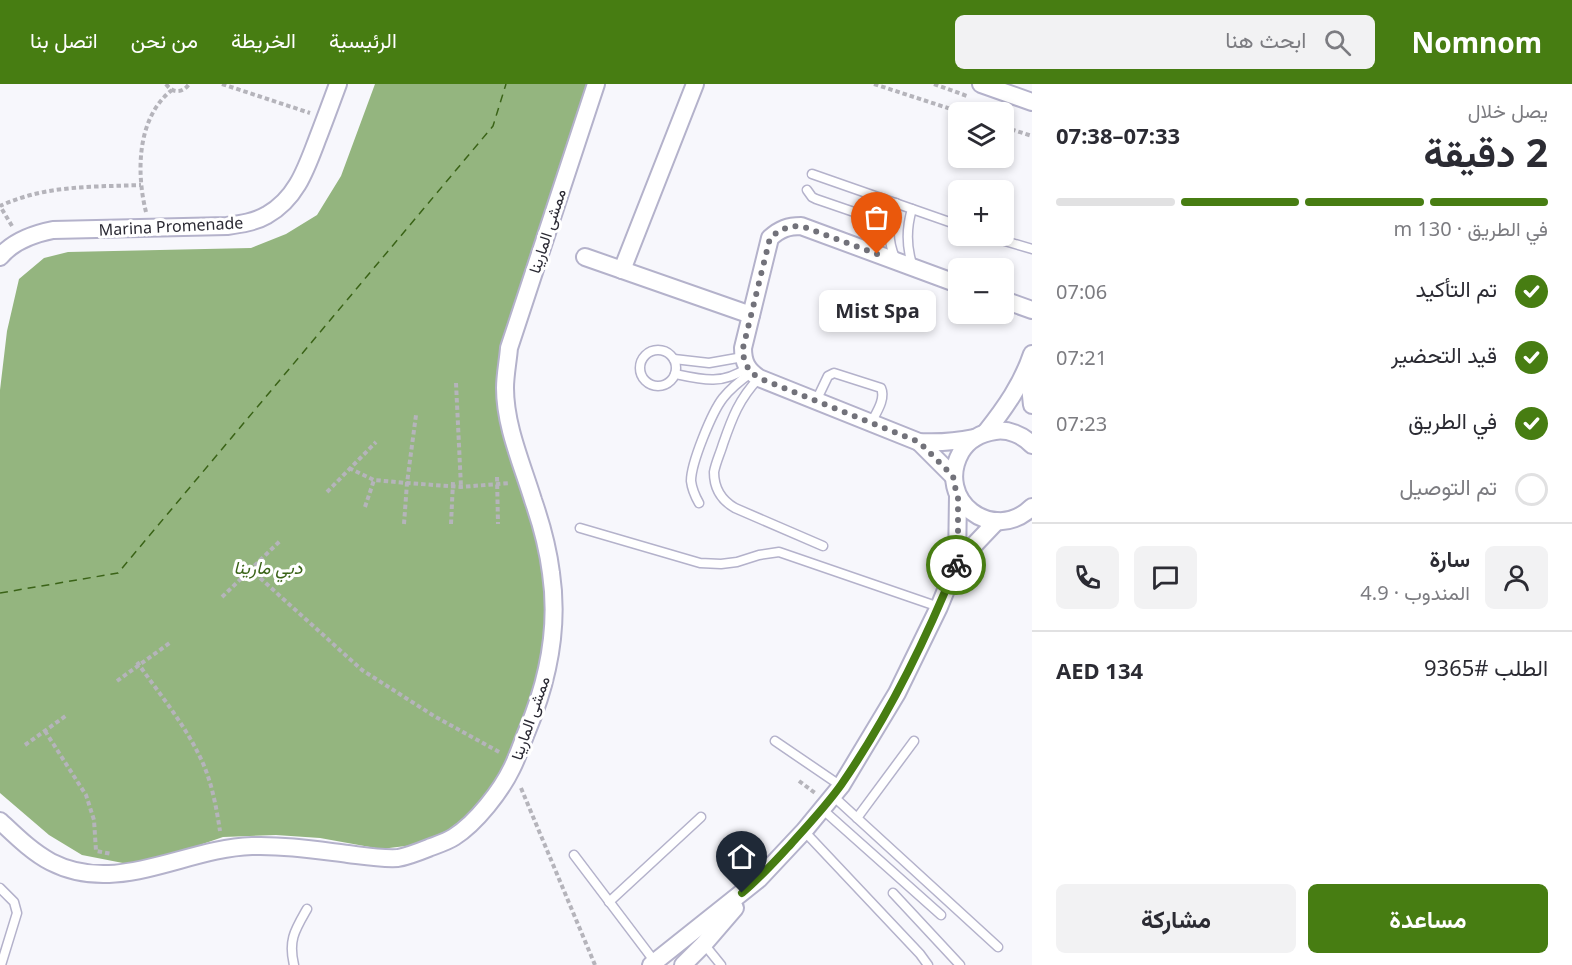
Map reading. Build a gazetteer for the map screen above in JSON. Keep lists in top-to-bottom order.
{
  "streets": {
    "street": ["Marina Promenade", "ممشى المارينا"]
  },
  "water": ["دبي مارينا"],
  "places": ["Mist Spa"],
  "page": {
    "header": "Nomnom",
    "search": "ابحث هنا",
    "nav": [
      "الرئيسية",
      "الخريطة",
      "من نحن",
      "اتصل بنا"
    ],
    "heading": ["2 دقيقة", "يصل خلال", "07:33–07:38"],
    "panel": [
      "سارة",
      "المندوب · 4.9",
      "الطلب #9365",
      "AED 134"
    ],
    "map_buttons": ["+", "−"],
    "bar": "في الطريق · 130 m",
    "list": [
      ["تم التأكيد", "07:06"],
      ["قيد التحضير", "07:21"],
      ["في الطريق", "07:23"],
      "تم التوصيل"
    ],
    "bubble": "Mist Spa",
    "buttons": ["مساعدة", "مشاركة"]
  }
}
